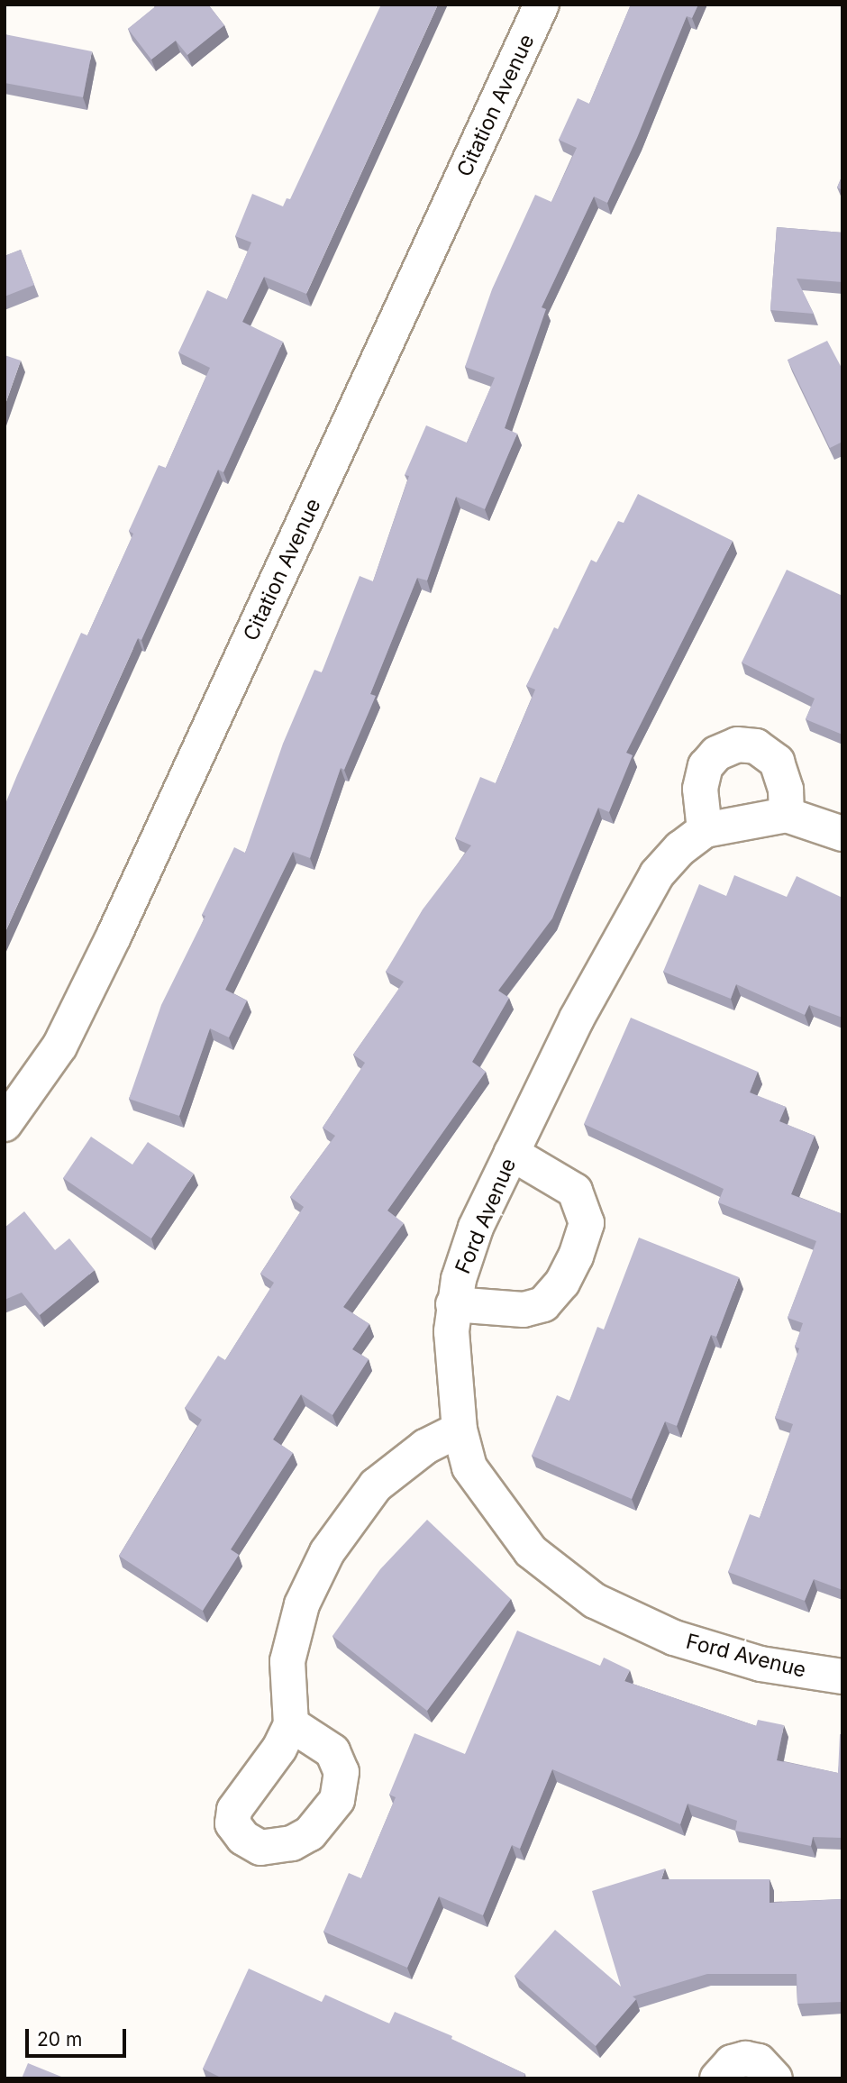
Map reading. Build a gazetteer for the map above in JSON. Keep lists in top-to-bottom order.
{
  "streets": {
    "street": ["Citation Avenue", "Ford Avenue"]
  },
  "scale_bar": "20 m"
}
